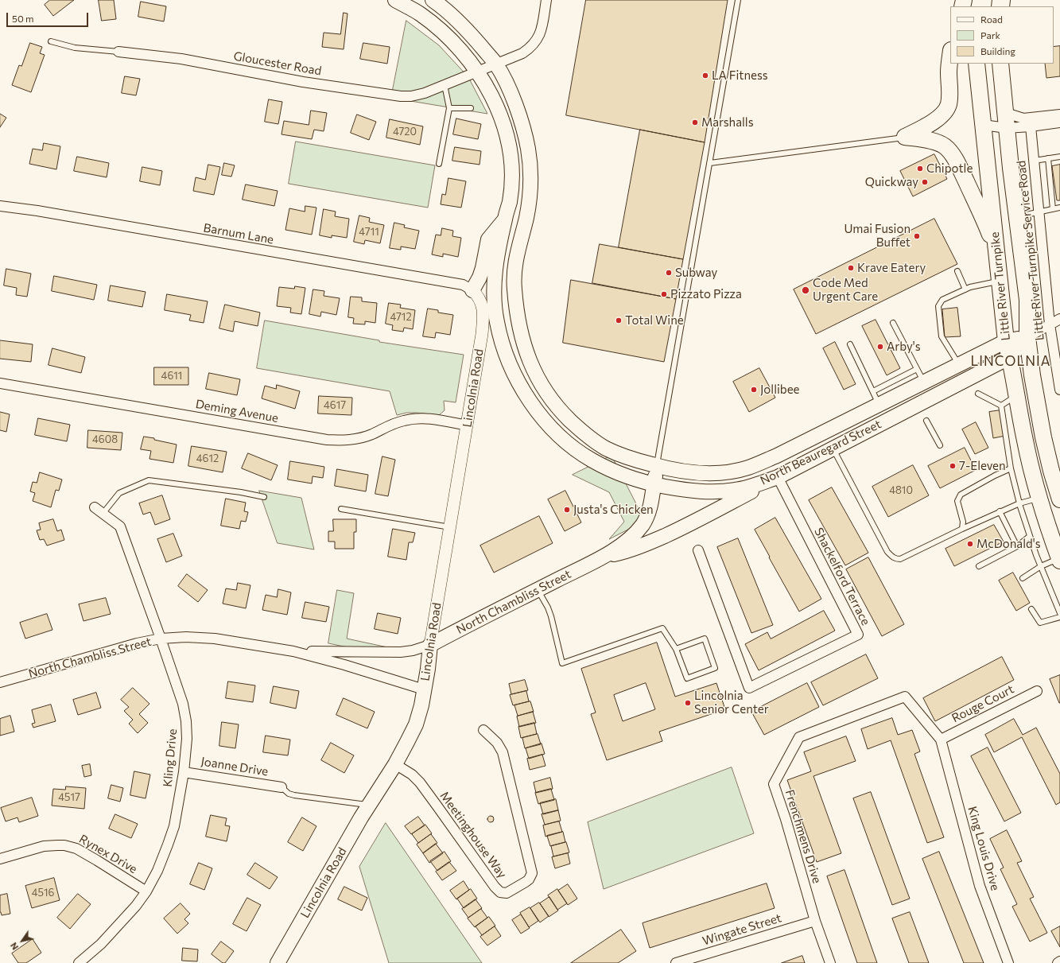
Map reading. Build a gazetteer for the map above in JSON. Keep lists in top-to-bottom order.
{
  "streets": {
    "main road": [
      "Little River Turnpike",
      "Lincolnia Road",
      "North Beauregard Street",
      "North Chambliss Street"
    ],
    "street": [
      "Gloucester Road",
      "Barnum Lane",
      "Little River Turnpike Service Road",
      "Deming Avenue",
      "Shackelford Terrace",
      "Rouge Court",
      "Kling Drive",
      "Joanne Drive",
      "Meetinghouse Way",
      "Frenchmens Drive",
      "King Louis Drive",
      "Rynex Drive",
      "Wingate Street"
    ]
  },
  "crossings": [
    ["Gloucester Road", "North Beauregard Street"],
    ["Barnum Lane", "Lincolnia Road"],
    ["Little River Turnpike", "North Beauregard Street"],
    ["Lincolnia Road", "Deming Avenue"],
    ["Lincolnia Road", "North Chambliss Street"],
    ["Lincolnia Road", "Meetinghouse Way"],
    ["North Beauregard Street", "Shackelford Terrace"],
    ["North Beauregard Street", "North Chambliss Street"],
    ["North Chambliss Street", "Kling Drive"],
    ["Rouge Court", "Frenchmens Drive"],
    ["Rouge Court", "King Louis Drive"],
    ["Kling Drive", "Joanne Drive"],
    ["Kling Drive", "Rynex Drive"],
    ["Frenchmens Drive", "King Louis Drive"],
    ["Frenchmens Drive", "Wingate Street"]
  ],
  "districts": ["LINCOLNIA"],
  "places": [
    "LA Fitness",
    "Marshalls",
    "Chipotle",
    "Quickway",
    "Umai Fusion Buffet",
    "Krave Eatery",
    "Subway",
    "Code Med Urgent Care",
    "Pizzato Pizza",
    "Total Wine",
    "Arby's",
    "Jollibee",
    "7-Eleven",
    "Justa's Chicken",
    "McDonald's",
    "Lincolnia Senior Center"
  ],
  "house_numbers": [
    "4720",
    "4711",
    "4712",
    "4611",
    "4617",
    "4608",
    "4612",
    "4810",
    "4517",
    "4516"
  ],
  "legend": ["Road", "Park", "Building"],
  "scale_bar": "50 m",
  "north": "bottom left"
}
